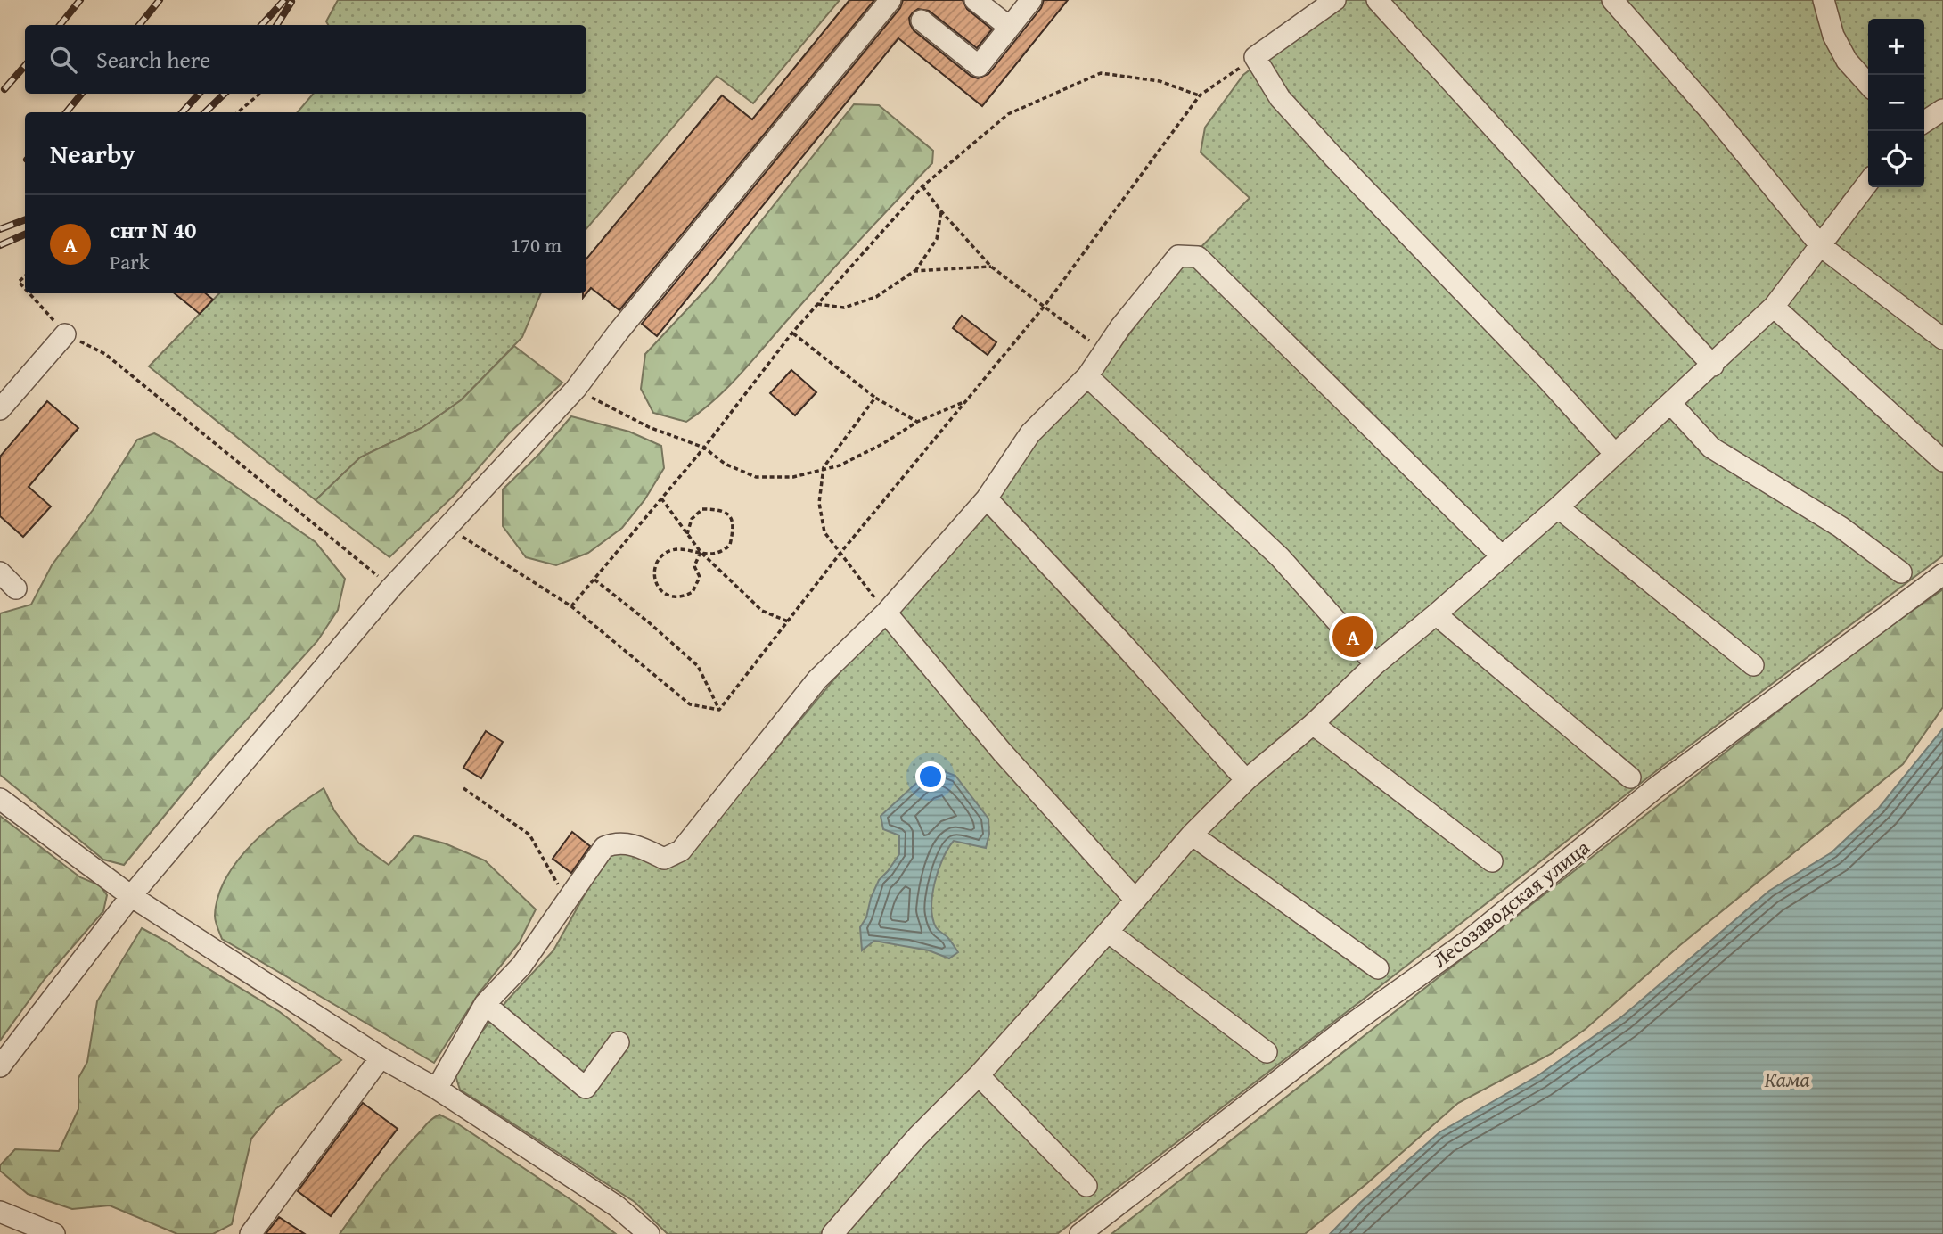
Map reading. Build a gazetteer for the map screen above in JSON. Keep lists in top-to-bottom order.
{
  "streets": {
    "street": ["Лесозаводская улица"]
  },
  "water": ["Кама"],
  "page": {
    "map_buttons": ["+", "−"],
    "search": "Search here",
    "heading": "Nearby",
    "list": [
      {
        "mark": "A",
        "name": "снт N 40",
        "note": "Park",
        "value": "170 m"
      }
    ],
    "pins": "A"
  }
}
